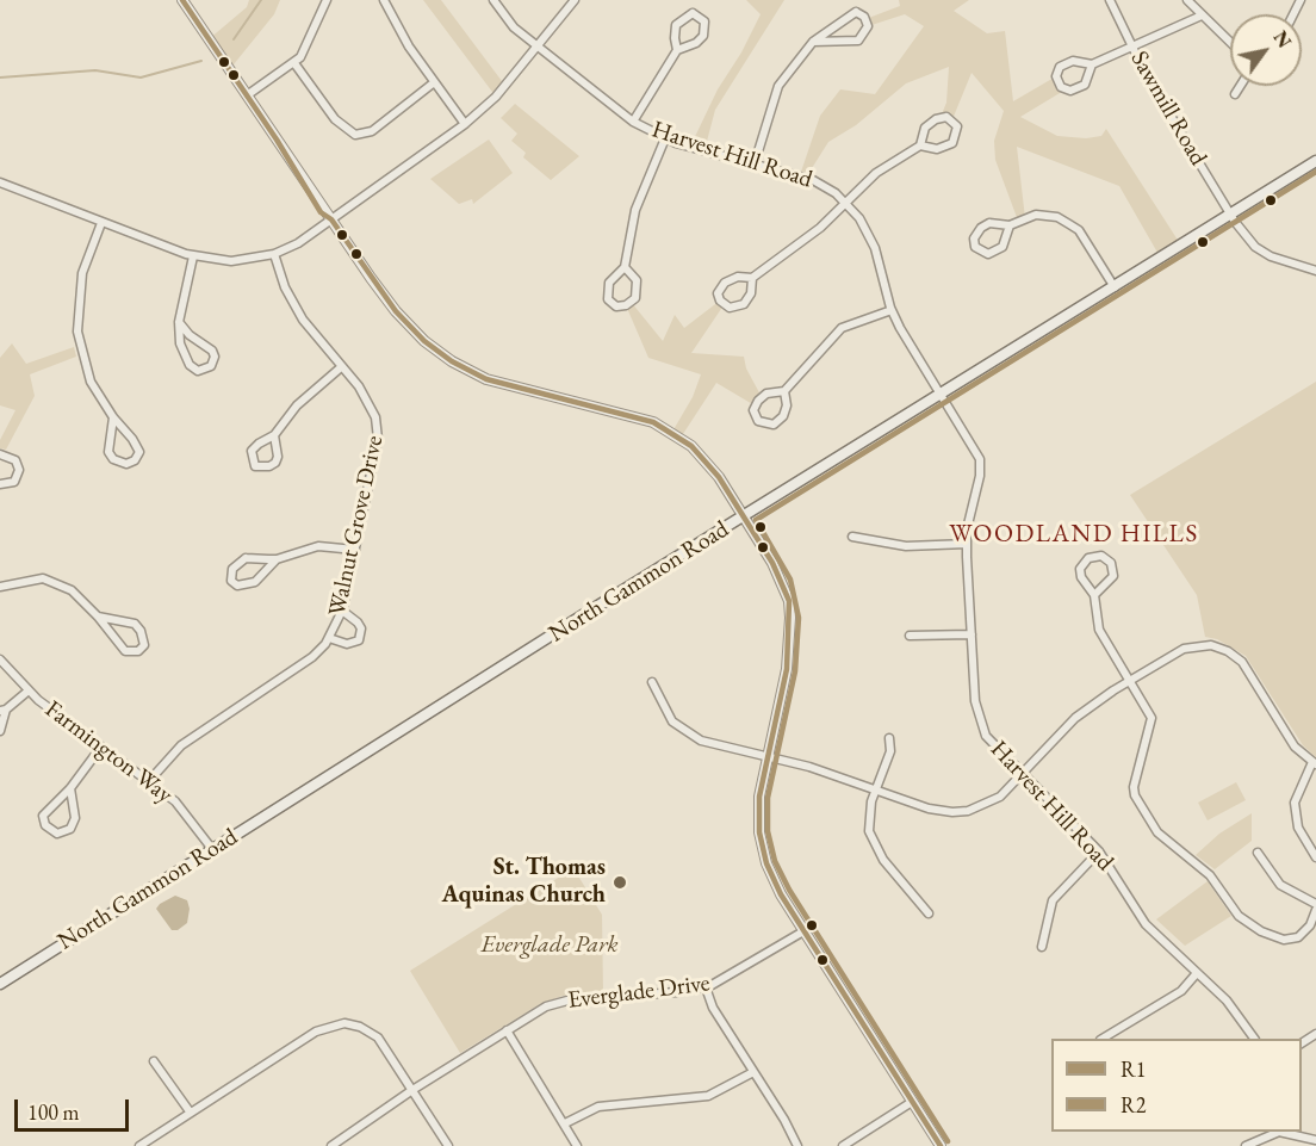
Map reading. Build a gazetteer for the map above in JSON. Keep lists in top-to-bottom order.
{
  "streets": {
    "main road": ["North Gammon Road"],
    "street": [
      "Sawmill Road",
      "Harvest Hill Road",
      "Walnut Grove Drive",
      "Farmington Way",
      "Everglade Drive"
    ]
  },
  "crossings": [
    ["Sawmill Road", "North Gammon Road"],
    ["Harvest Hill Road", "North Gammon Road"],
    ["Walnut Grove Drive", "Farmington Way"],
    ["North Gammon Road", "Farmington Way"]
  ],
  "districts": ["WOODLAND HILLS"],
  "parks": ["Everglade Park"],
  "places": ["St. Thomas Aquinas Church"],
  "lines": ["transit line R1", "transit line R2"],
  "legend": ["R1", "R2"],
  "scale_bar": "100 m",
  "north": "top right"
}
